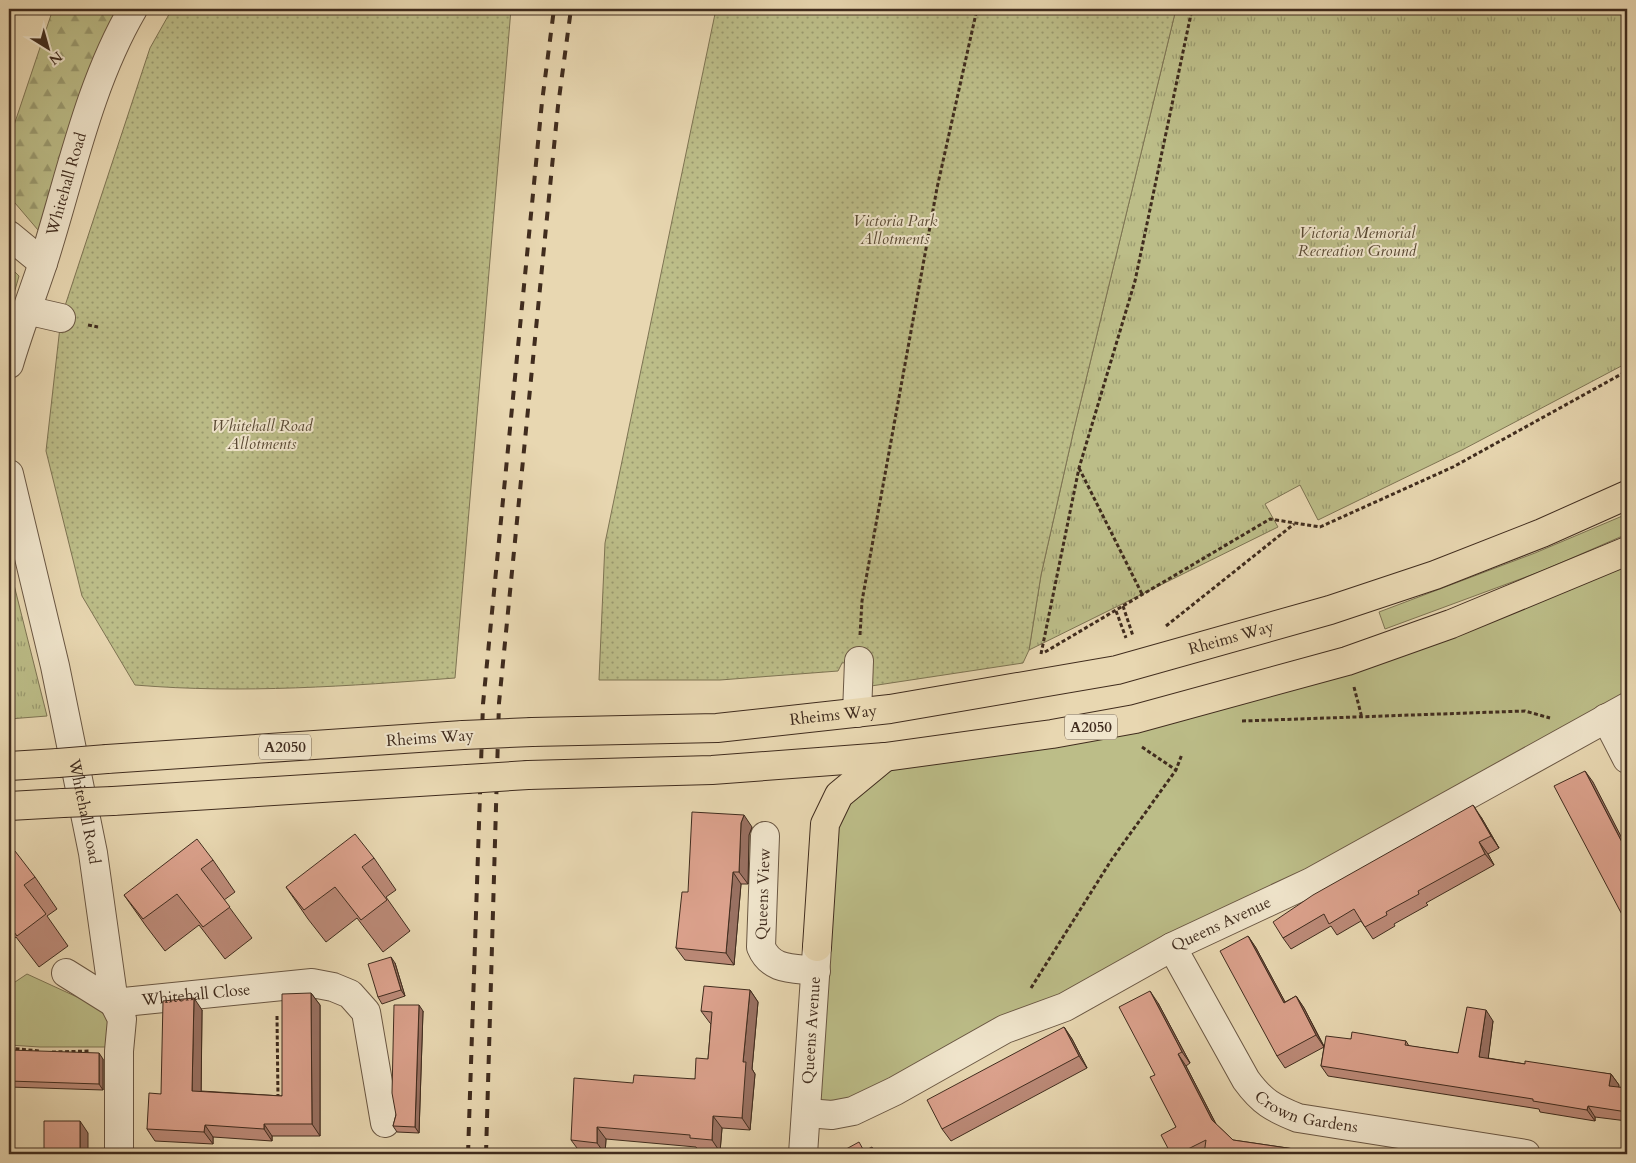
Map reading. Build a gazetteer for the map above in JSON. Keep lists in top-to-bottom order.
{
  "streets": {
    "main road": ["Rheims Way", "A2050"],
    "street": [
      "Whitehall Road",
      "Queens View",
      "Queens Avenue",
      "Whitehall Close",
      "Crown Gardens"
    ]
  },
  "crossings": [
    ["Whitehall Road", "Whitehall Close"],
    ["Queens View", "Queens Avenue"],
    ["Queens Avenue", "Crown Gardens"]
  ],
  "parks": ["Victoria Park Allotments", "Victoria Memorial Recreation Ground", "Whitehall Road Allotments"],
  "north": "bottom right"
}
